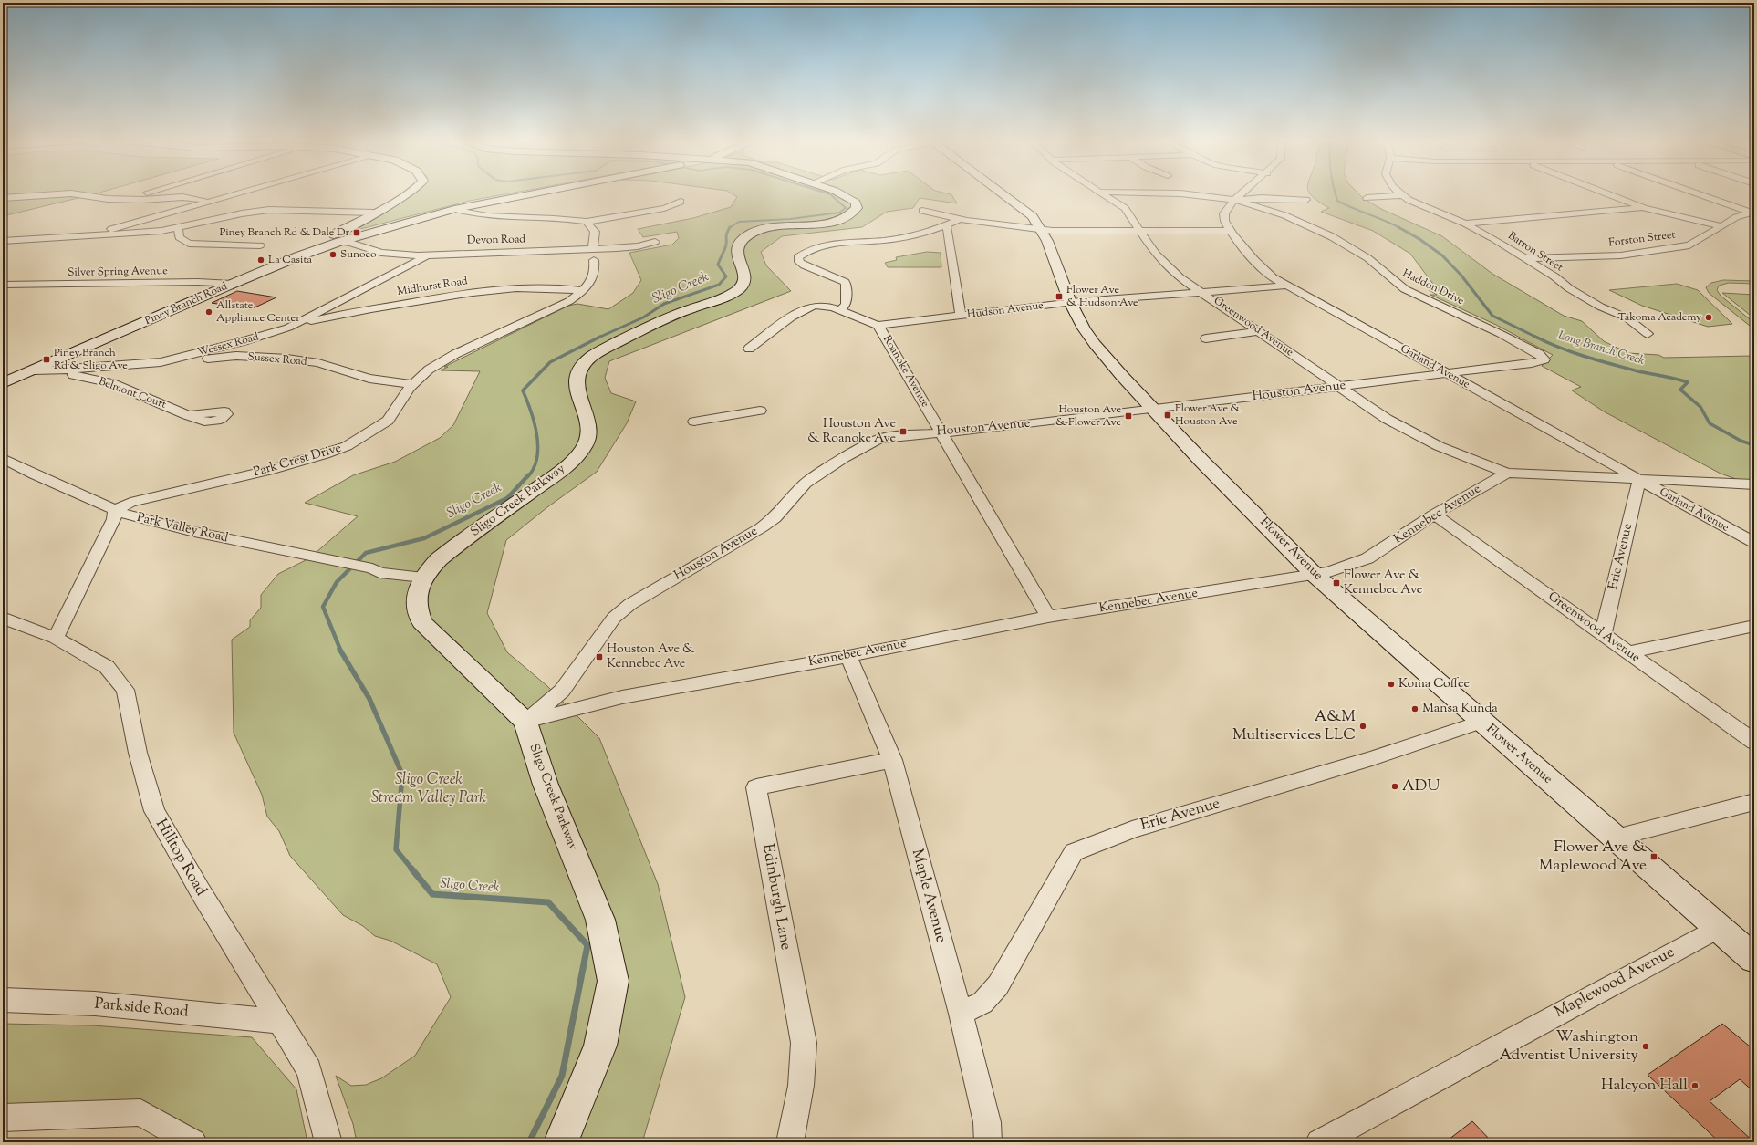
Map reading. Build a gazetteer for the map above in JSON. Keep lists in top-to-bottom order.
{
  "streets": {
    "street": [
      "Forston Street",
      "Devon Road",
      "Barron Street",
      "Silver Spring Avenue",
      "Midhurst Road",
      "Haddon Drive",
      "Piney Branch Road",
      "Hudson Avenue",
      "Greenwood Avenue",
      "Wessex Road",
      "Sussex Road",
      "Garland Avenue",
      "Roanoke Avenue",
      "Houston Avenue",
      "Belmont Court",
      "Park Crest Drive",
      "Sligo Creek Parkway",
      "Kennebec Avenue",
      "Park Valley Road",
      "Flower Avenue",
      "Erie Avenue",
      "Hilltop Road",
      "Maple Avenue",
      "Edinburgh Lane",
      "Maplewood Avenue",
      "Parkside Road"
    ]
  },
  "crossings": [
    ["Forston Street", "Barron Street"],
    ["Devon Road", "Piney Branch Road"],
    ["Devon Road", "Wessex Road"],
    ["Devon Road", "Park Crest Drive"],
    ["Silver Spring Avenue", "Piney Branch Road"],
    ["Midhurst Road", "Wessex Road"],
    ["Midhurst Road", "Park Crest Drive"],
    ["Haddon Drive", "Garland Avenue"],
    ["Haddon Drive", "Houston Avenue"],
    ["Piney Branch Road", "Wessex Road"],
    ["Piney Branch Road", "Belmont Court"],
    ["Hudson Avenue", "Greenwood Avenue"],
    ["Hudson Avenue", "Garland Avenue"],
    ["Hudson Avenue", "Roanoke Avenue"],
    ["Hudson Avenue", "Flower Avenue"],
    ["Greenwood Avenue", "Houston Avenue"],
    ["Greenwood Avenue", "Kennebec Avenue"],
    ["Greenwood Avenue", "Erie Avenue"],
    ["Wessex Road", "Sussex Road"],
    ["Wessex Road", "Belmont Court"],
    ["Sussex Road", "Park Crest Drive"],
    ["Garland Avenue", "Houston Avenue"],
    ["Garland Avenue", "Erie Avenue"],
    ["Roanoke Avenue", "Houston Avenue"],
    ["Roanoke Avenue", "Kennebec Avenue"],
    ["Houston Avenue", "Sligo Creek Parkway"],
    ["Houston Avenue", "Kennebec Avenue"],
    ["Houston Avenue", "Flower Avenue"],
    ["Park Crest Drive", "Park Valley Road"],
    ["Sligo Creek Parkway", "Kennebec Avenue"],
    ["Sligo Creek Parkway", "Park Valley Road"],
    ["Kennebec Avenue", "Flower Avenue"],
    ["Kennebec Avenue", "Maple Avenue"],
    ["Flower Avenue", "Erie Avenue"],
    ["Flower Avenue", "Maplewood Avenue"],
    ["Erie Avenue", "Maple Avenue"],
    ["Hilltop Road", "Parkside Road"],
    ["Maple Avenue", "Edinburgh Lane"]
  ],
  "water": ["Sligo Creek", "Long Branch Creek"],
  "parks": ["Sligo Creek Stream Valley Park"],
  "places": {
    "transit": [
      "Piney Branch Rd & Dale Dr",
      "Flower Ave & Hudson Ave",
      "Piney Branch Rd & Sligo Ave",
      "Flower Ave & Houston Ave",
      "Houston Ave & Flower Ave",
      "Houston Ave & Roanoke Ave",
      "Flower Ave & Kennebec Ave",
      "Houston Ave & Kennebec Ave",
      "Flower Ave & Maplewood Ave"
    ],
    "other": [
      "Sunoco",
      "La Casita",
      "Allstate Appliance Center",
      "Takoma Academy",
      "Koma Coffee",
      "Mansa Kunda",
      "A&M Multiservices LLC",
      "ADU",
      "Washington Adventist University",
      "Halcyon Hall"
    ]
  }
}
